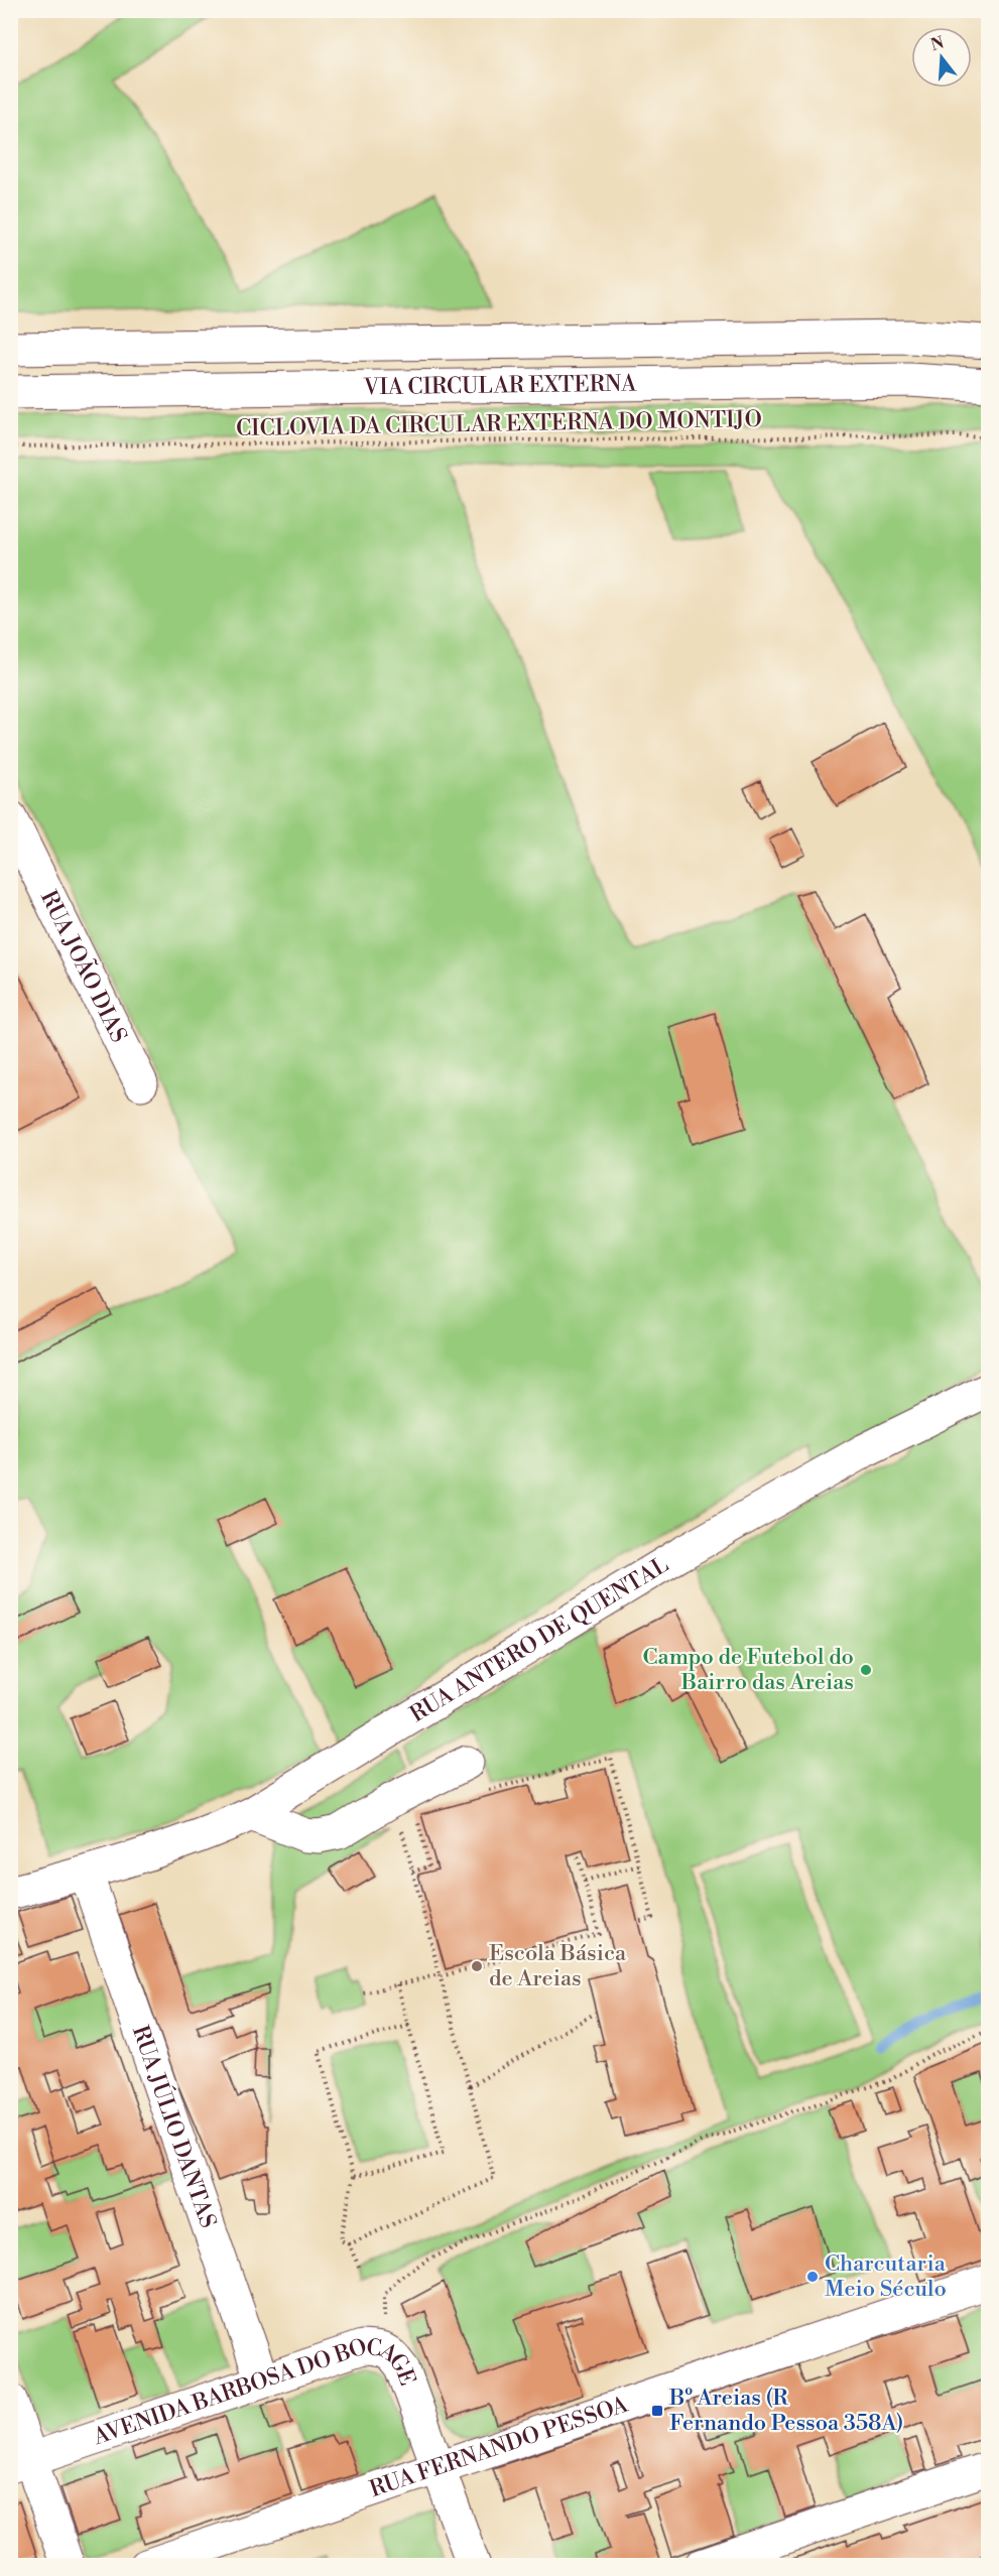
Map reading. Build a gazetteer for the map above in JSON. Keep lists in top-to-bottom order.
{
  "streets": {
    "street": [
      "VIA CIRCULAR EXTERNA",
      "RUA JOÃO DIAS",
      "RUA ANTERO DE QUENTAL",
      "RUA JÚLIO DANTAS",
      "AVENIDA BARBOSA DO BOCAGE",
      "RUA FERNANDO PESSOA"
    ],
    "path": ["CICLOVIA DA CIRCULAR EXTERNA DO MONTIJO"]
  },
  "crossings": [
    ["RUA ANTERO DE QUENTAL", "RUA JÚLIO DANTAS"],
    ["RUA JÚLIO DANTAS", "AVENIDA BARBOSA DO BOCAGE"],
    ["AVENIDA BARBOSA DO BOCAGE", "RUA FERNANDO PESSOA"]
  ],
  "places": {
    "other": ["Campo de Futebol do Bairro das Areias", "Escola Básica de Areias", "Charcutaria Meio Século"],
    "transit": ["Bº Areias (R Fernando Pessoa 358A)"]
  },
  "north": "top"
}
